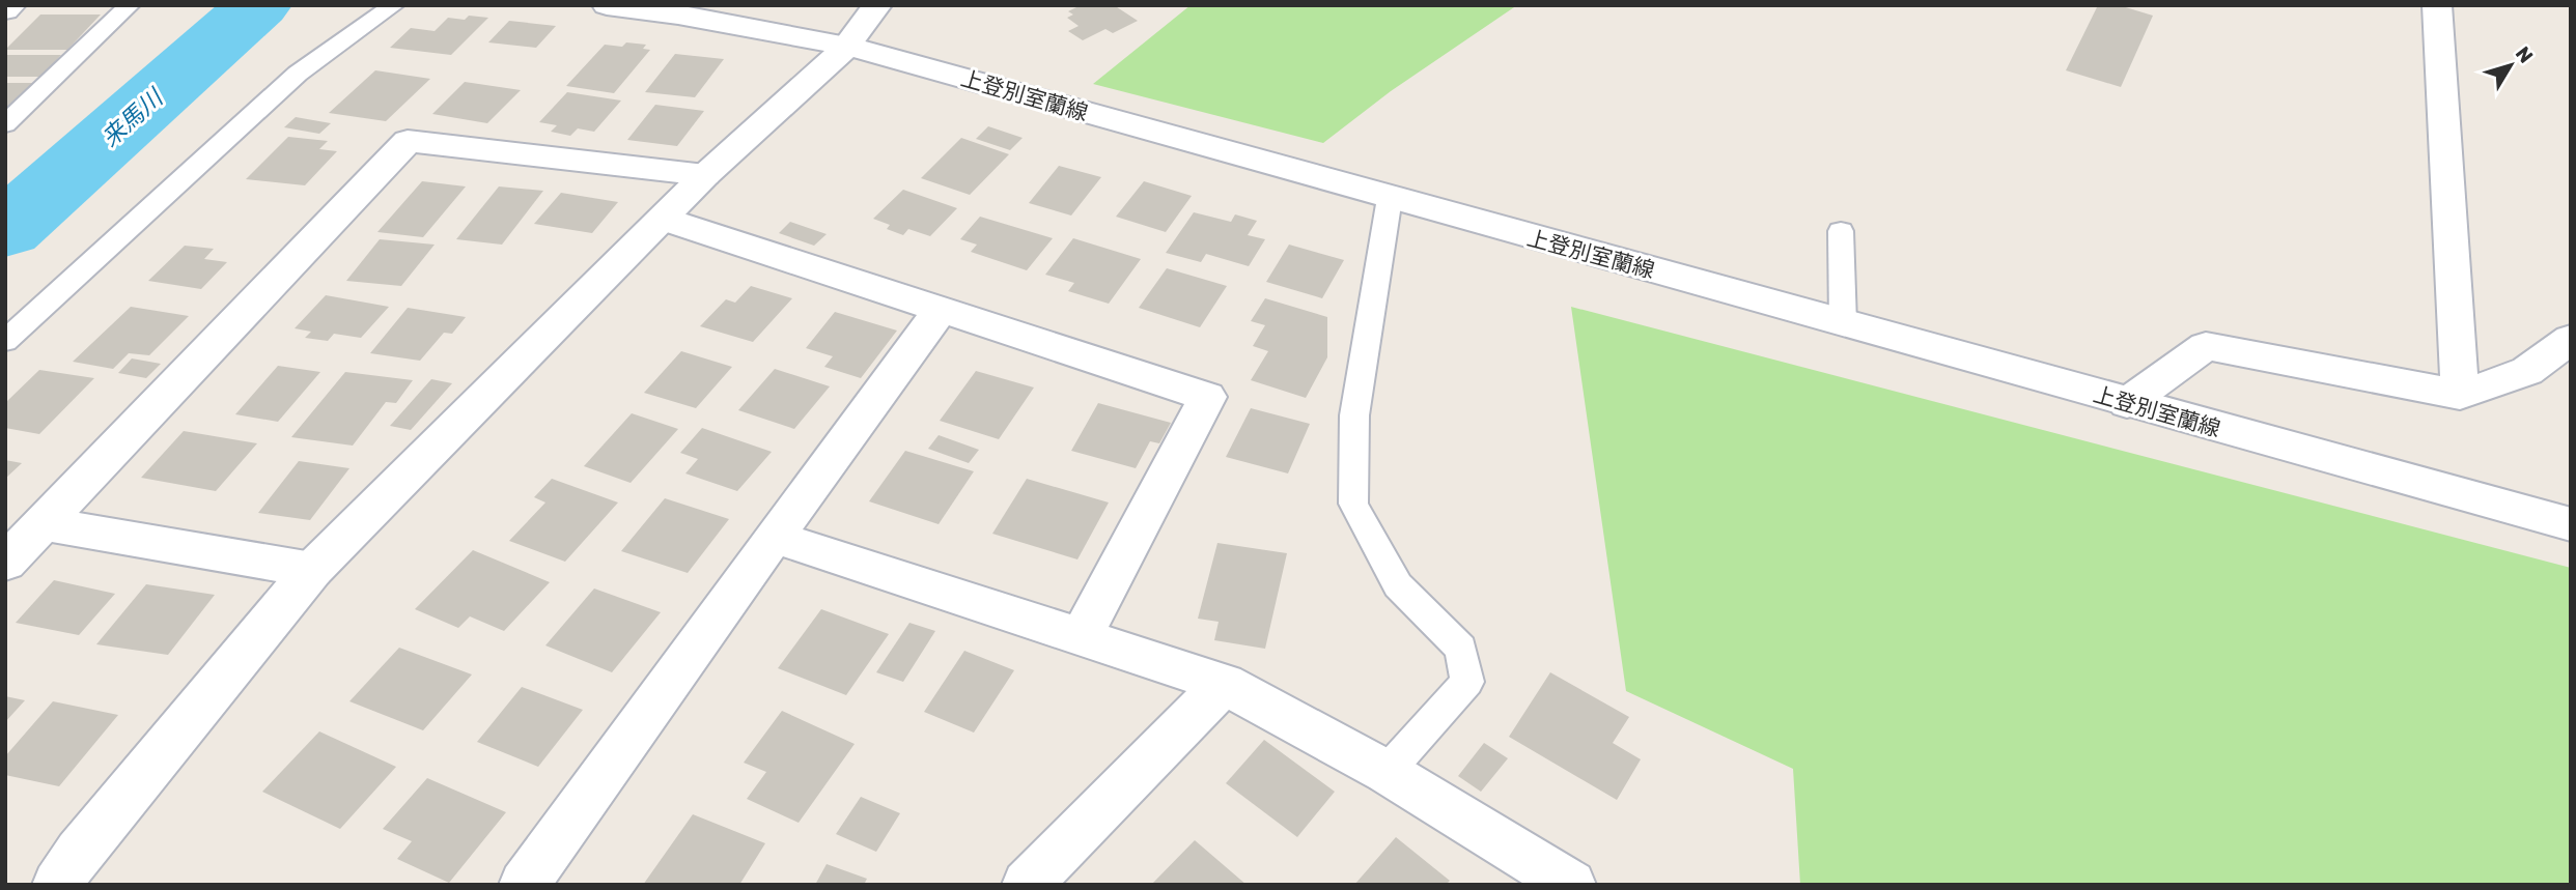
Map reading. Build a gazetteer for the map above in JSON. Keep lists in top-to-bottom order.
{
  "streets": {
    "street": ["上登別室蘭線"]
  },
  "water": ["来馬川"],
  "north": "top right"
}
